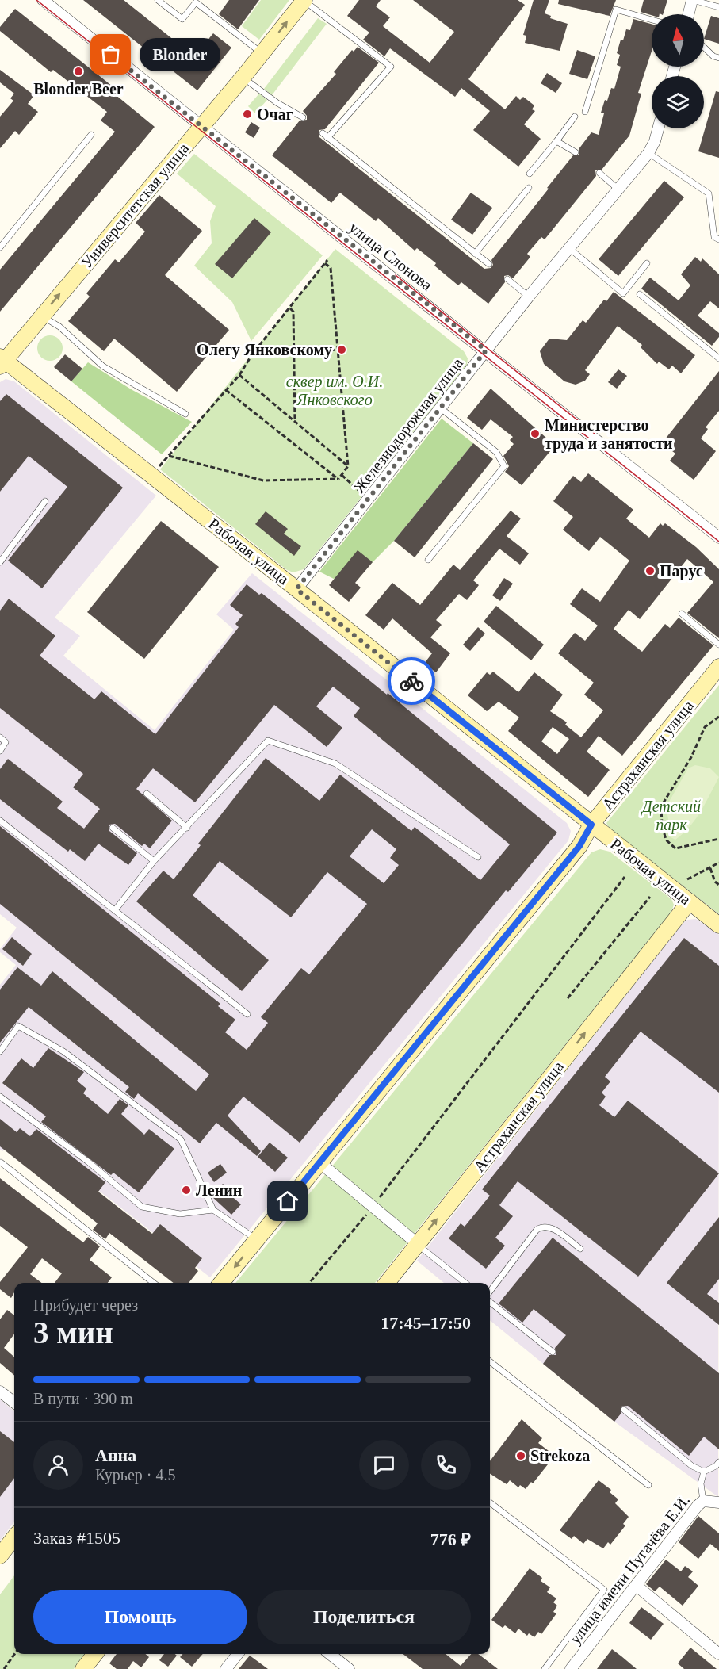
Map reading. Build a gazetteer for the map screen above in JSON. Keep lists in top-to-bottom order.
{
  "streets": {
    "main road": ["Университетская улица", "Рабочая улица", "Астраханская улица"],
    "street": ["улица Слонова", "Железнодорожная улица", "улица имени Пугачёва Е.И."]
  },
  "crossings": [
    ["Университетская улица", "улица Слонова"],
    ["Университетская улица", "Рабочая улица"],
    ["улица Слонова", "Железнодорожная улица"],
    ["Железнодорожная улица", "Рабочая улица"],
    ["Рабочая улица", "Астраханская улица"]
  ],
  "one_way": ["Университетская улица"],
  "parks": ["сквер им. О.И. Янковского", "Детский парк"],
  "places": [
    "Blonder",
    "Blonder Beer",
    "Очаг",
    "Олегу Янковскому",
    "Министерство труда и занятости",
    "Парус",
    "Ленин",
    "Strekoza"
  ],
  "north": "top",
  "page": {
    "bubble": "Blonder",
    "heading": ["3 мин", "Прибудет через", "17:45–17:50"],
    "panel": [
      "Анна",
      "Курьер · 4.5",
      "Заказ #1505",
      "776 ₽"
    ],
    "bar": "В пути · 390 m",
    "buttons": ["Помощь", "Поделиться"]
  }
}
